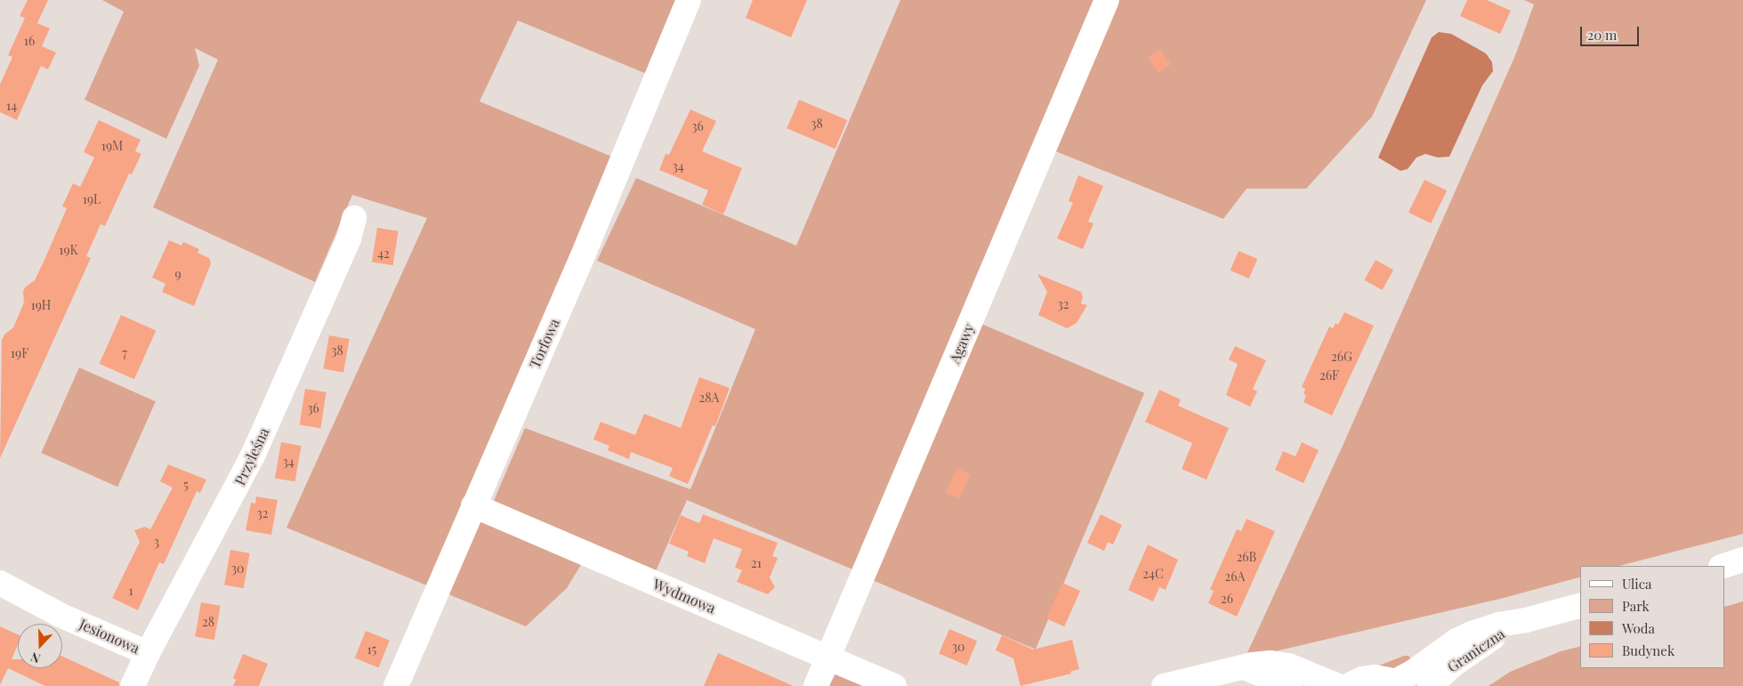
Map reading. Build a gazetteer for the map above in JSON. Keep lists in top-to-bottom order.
{
  "streets": {
    "street": [
      "Torfowa",
      "Agawy",
      "Przyleśna",
      "Wydmowa",
      "Jesionowa",
      "Graniczna"
    ]
  },
  "crossings": [
    ["Torfowa", "Wydmowa"],
    ["Agawy", "Wydmowa"],
    ["Przyleśna", "Jesionowa"]
  ],
  "house_numbers": [
    "16",
    "14",
    "38",
    "36",
    "19M",
    "34",
    "19L",
    "19K",
    "42",
    "9",
    "32",
    "19H",
    "38",
    "19F",
    "7",
    "26G",
    "26F",
    "28A",
    "36",
    "34",
    "5",
    "32",
    "3",
    "26B",
    "21",
    "30",
    "24C",
    "26A",
    "1",
    "26",
    "28",
    "30",
    "15"
  ],
  "legend": [
    "Ulica",
    "Park",
    "Woda",
    "Budynek"
  ],
  "scale_bar": "20 m",
  "north": "bottom"
}
